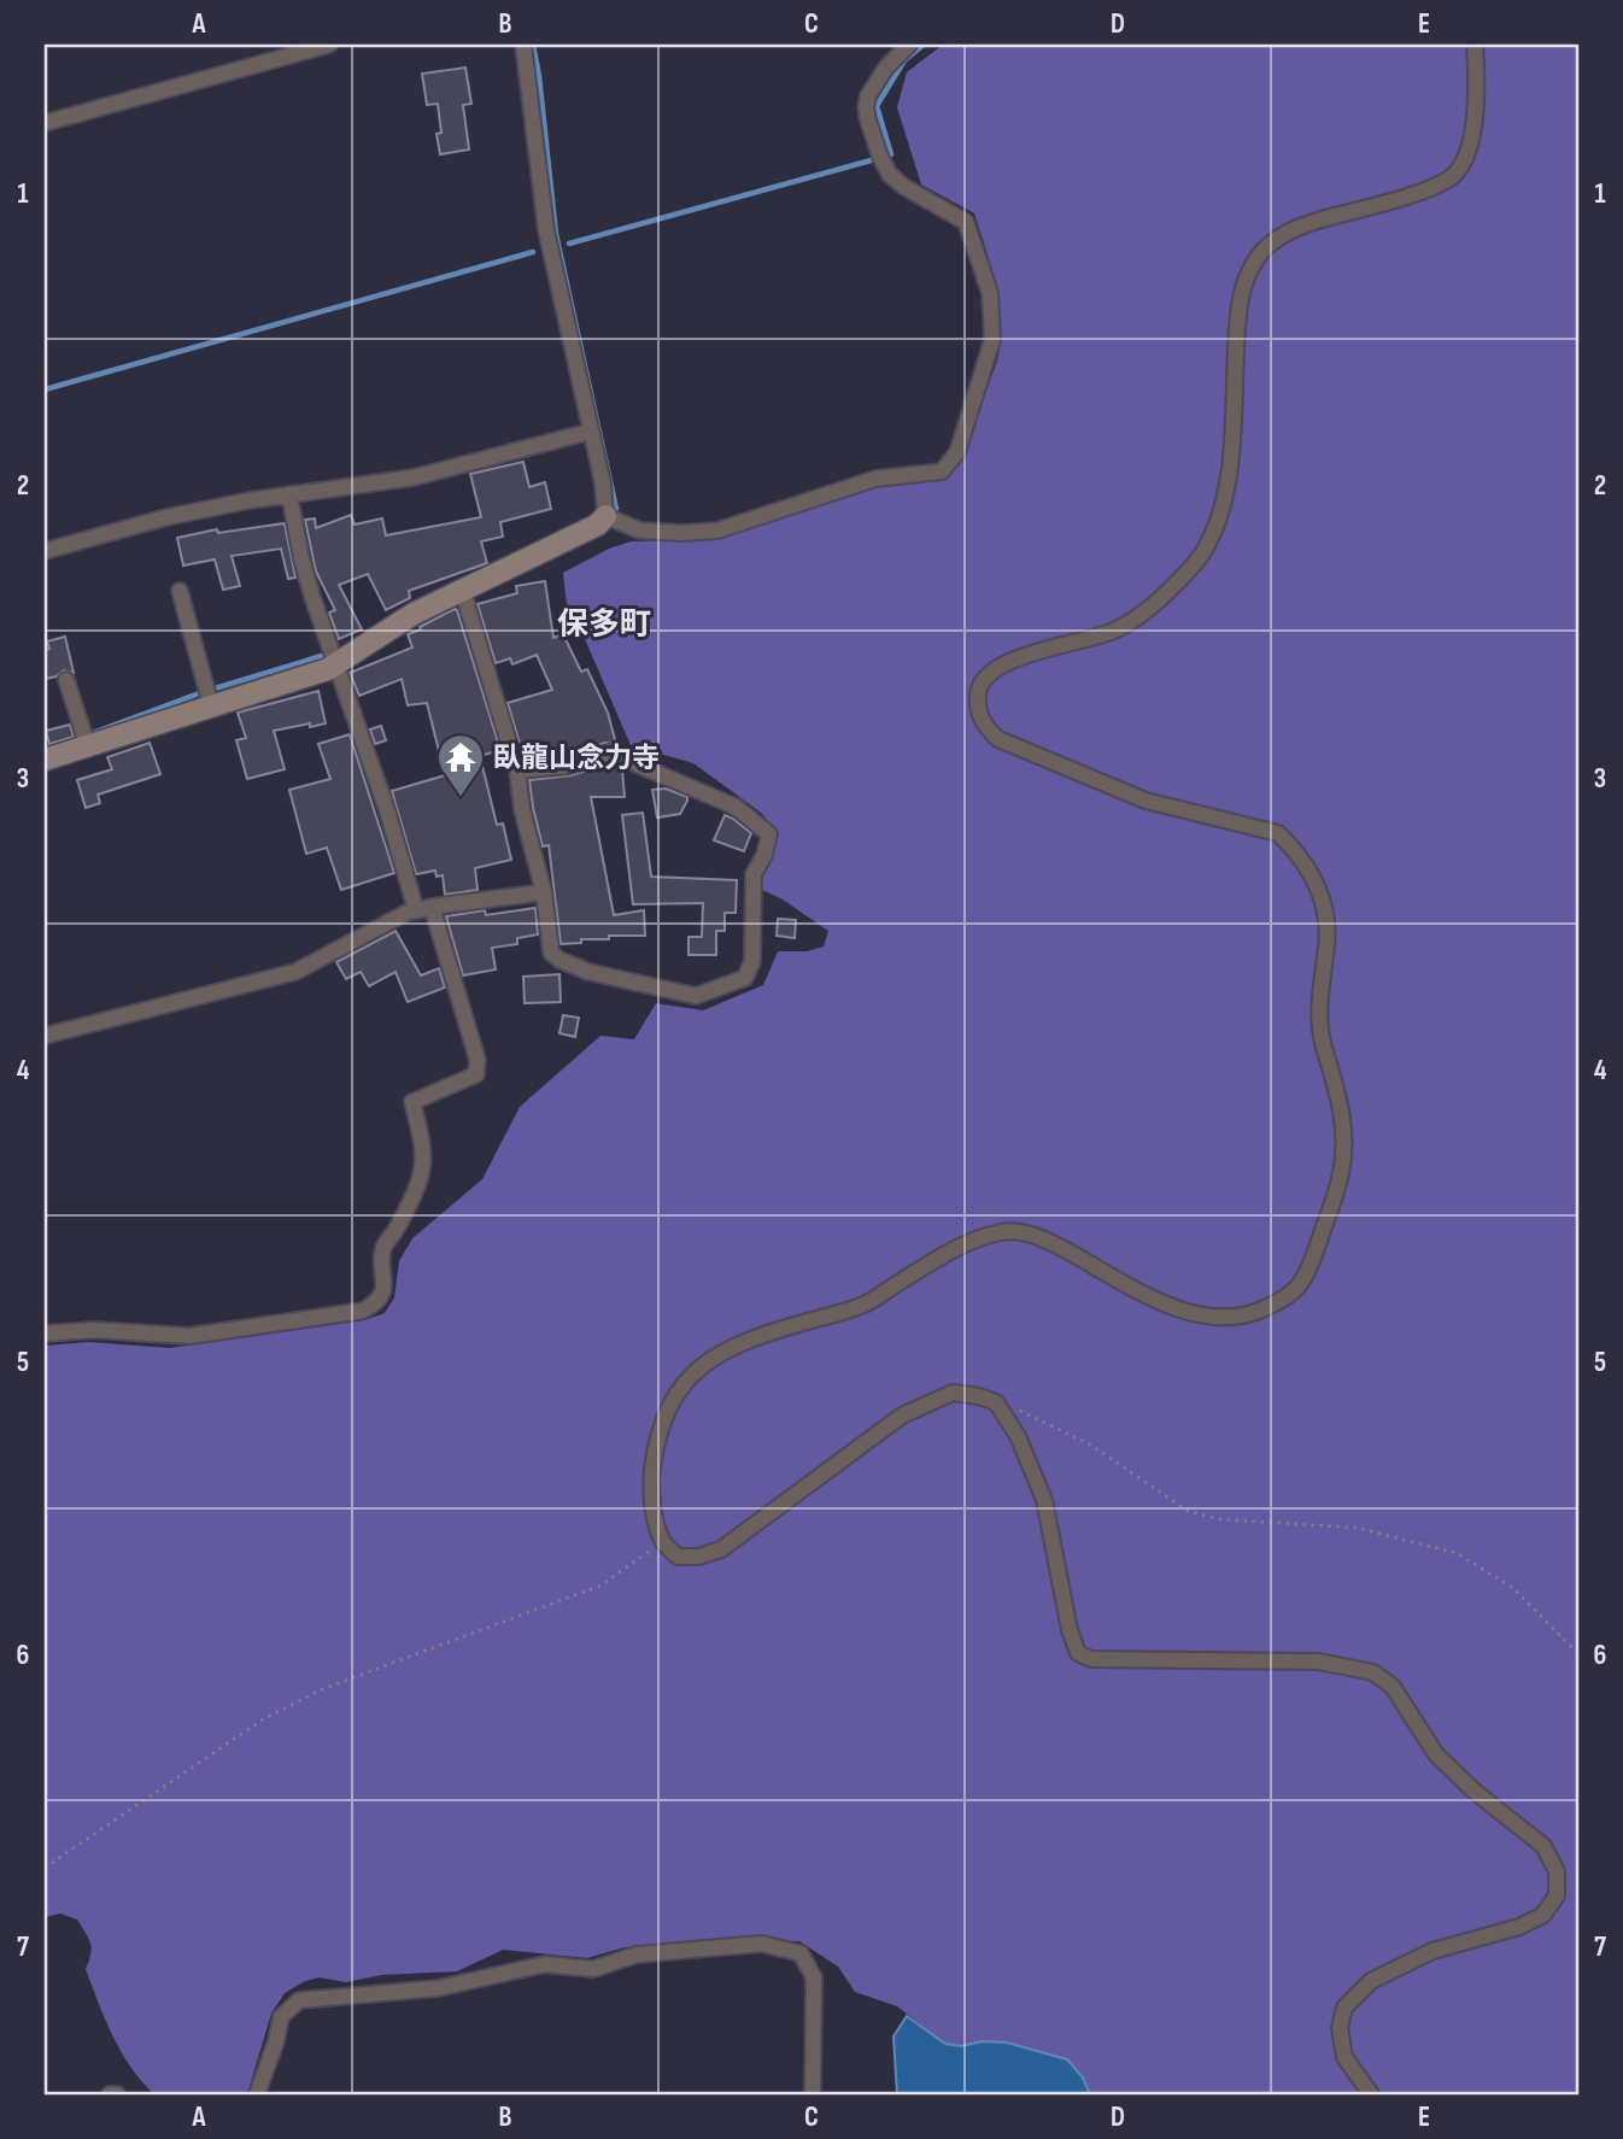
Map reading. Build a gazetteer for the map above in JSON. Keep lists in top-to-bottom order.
{
  "districts": ["保多町"],
  "places": {
    "temple": ["臥龍山念力寺"]
  },
  "grid": {
    "columns": [
      "A",
      "B",
      "C",
      "D",
      "E"
    ],
    "rows": [
      "1",
      "2",
      "3",
      "4",
      "5",
      "6",
      "7"
    ]
  }
}
